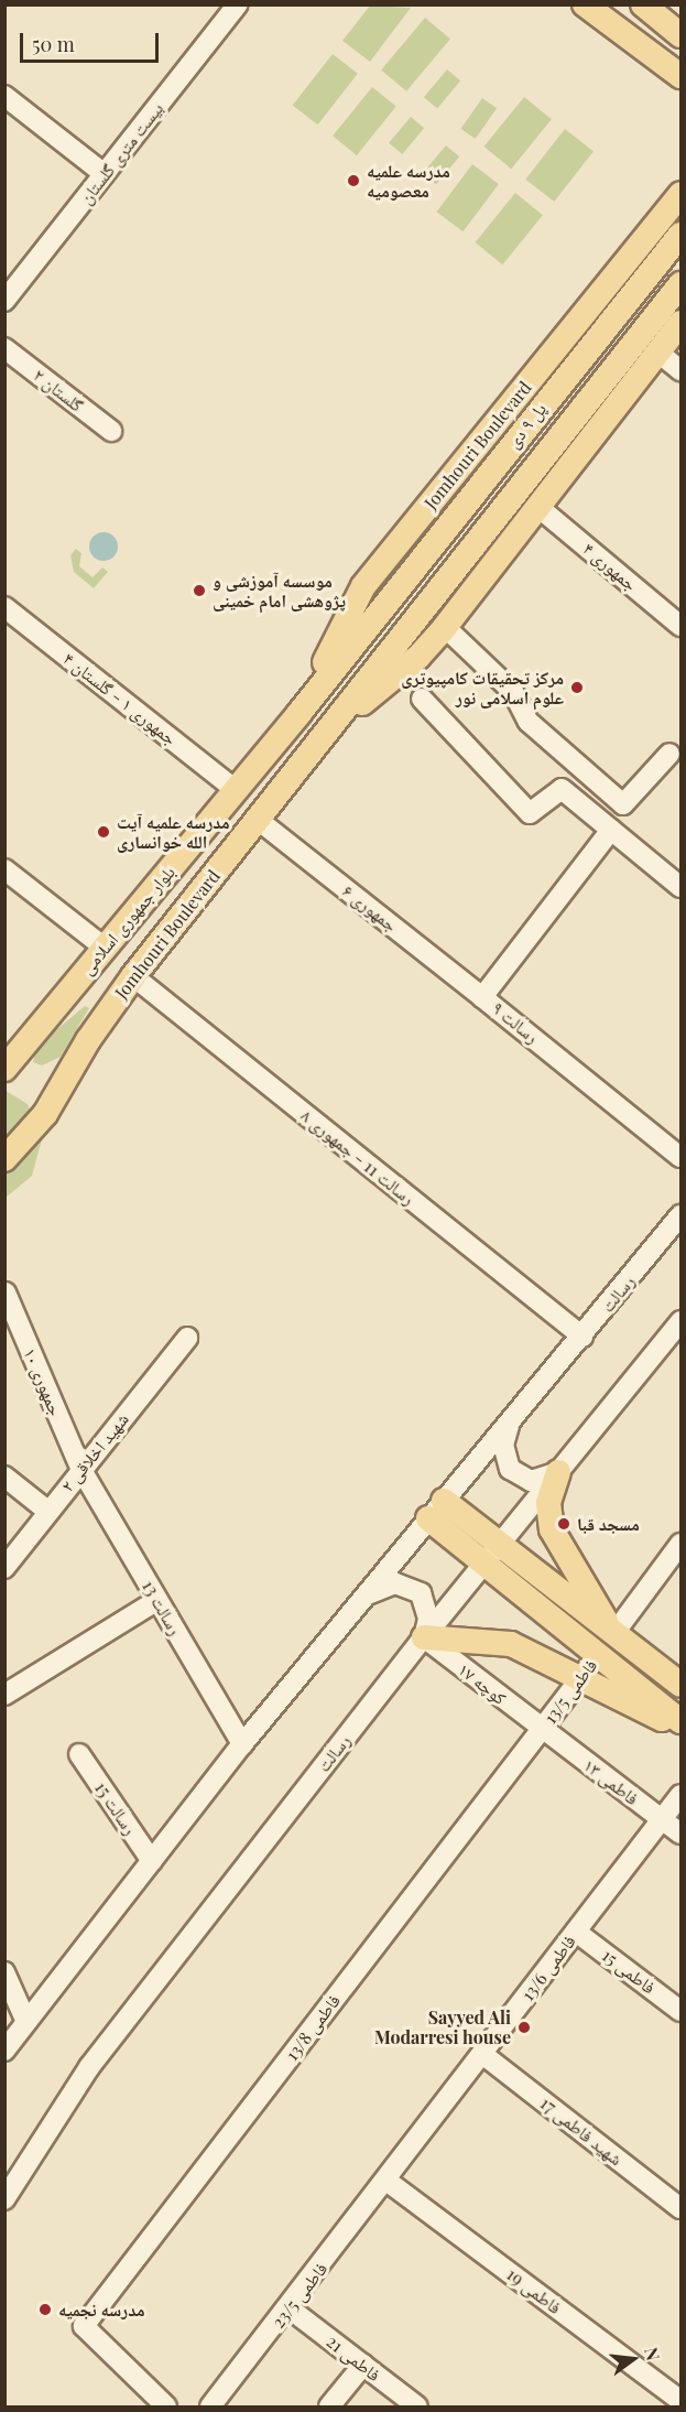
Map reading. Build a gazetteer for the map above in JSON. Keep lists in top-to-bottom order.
{
  "streets": {
    "main road": ["پل ۹ دی", "Jomhouri Boulevard", "بلوار جمهوری اسلامی"],
    "street": [
      "بیست متری گلستان",
      "گلستان ۲",
      "جمهوری ۴",
      "جمهوری ۱ - گلستان ۴",
      "جمهوری ۶",
      "رسالت ۹",
      "رسالت 11 - جمهوری ۸",
      "رسالت",
      "جمهوری ۱۰",
      "شهید اخلاقی ۲",
      "رسالت 13",
      "کوچه ۱۷",
      "فاطمی 13/5",
      "فاطمی ۱۳",
      "رسالت 15",
      "فاطمی 13/6",
      "فاطمی 15",
      "فاطمی 13/8",
      "شهید فاطمی 17",
      "فاطمی 19",
      "فاطمی 23/5",
      "فاطمی 21"
    ]
  },
  "crossings": [
    ["پل ۹ دی", "بلوار جمهوری اسلامی"],
    ["Jomhouri Boulevard", "جمهوری ۴"],
    ["Jomhouri Boulevard", "جمهوری ۶"],
    ["Jomhouri Boulevard", "بلوار جمهوری اسلامی"],
    ["Jomhouri Boulevard", "رسالت 11 - جمهوری ۸"],
    ["جمهوری ۱ - گلستان ۴", "بلوار جمهوری اسلامی"],
    ["جمهوری ۶", "رسالت ۹"],
    ["رسالت 11 - جمهوری ۸", "رسالت"],
    ["رسالت", "رسالت 13"],
    ["رسالت", "کوچه ۱۷"],
    ["رسالت", "رسالت 15"],
    ["جمهوری ۱۰", "شهید اخلاقی ۲"],
    ["جمهوری ۱۰", "رسالت 13"],
    ["شهید اخلاقی ۲", "رسالت 13"],
    ["کوچه ۱۷", "فاطمی 13/5"],
    ["کوچه ۱۷", "فاطمی ۱۳"],
    ["کوچه ۱۷", "فاطمی 13/8"],
    ["فاطمی 13/5", "فاطمی ۱۳"],
    ["فاطمی 13/5", "فاطمی 13/8"],
    ["فاطمی ۱۳", "فاطمی 13/6"],
    ["فاطمی ۱۳", "فاطمی 13/8"],
    ["فاطمی 13/6", "فاطمی 15"],
    ["فاطمی 13/6", "شهید فاطمی 17"],
    ["فاطمی 13/6", "فاطمی 19"],
    ["فاطمی 13/6", "فاطمی 23/5"],
    ["فاطمی 19", "فاطمی 23/5"],
    ["فاطمی 23/5", "فاطمی 21"]
  ],
  "places": [
    "مدرسه علمیه معصومیه",
    "موسسه آموزشی و پژوهشی امام خمینی",
    "مرکز تحقیقات کامپیوتری علوم اسلامی نور",
    "مدرسه علمیه آیت الله خوانساری",
    "مسجد قبا",
    "Sayyed Ali Modarresi house",
    "مدرسه نجمیه"
  ],
  "scale_bar": "50 m",
  "north": "right"
}
